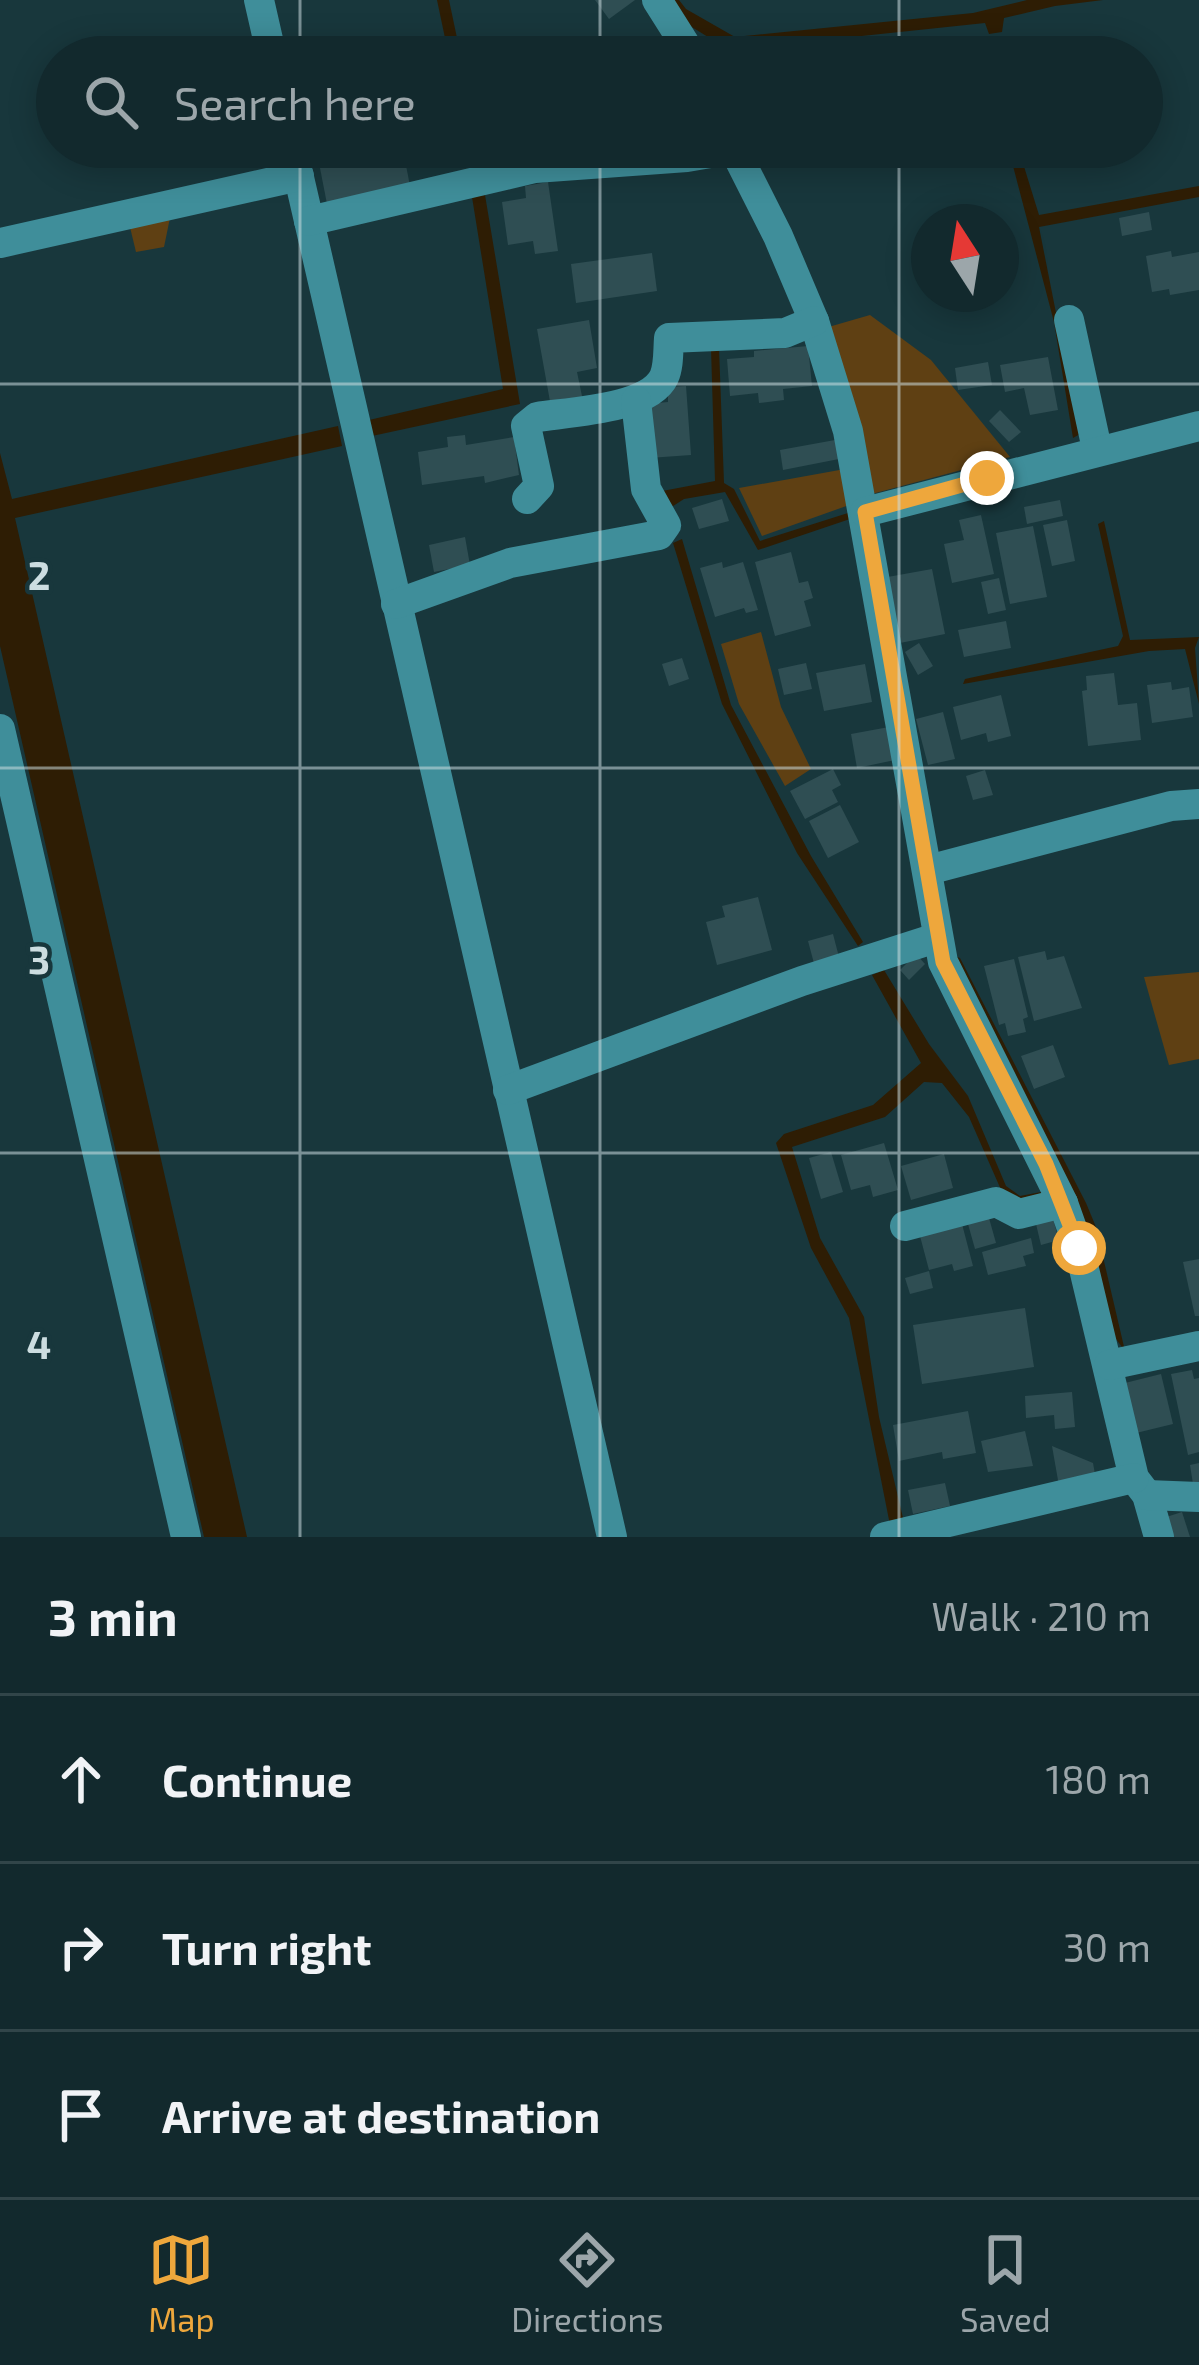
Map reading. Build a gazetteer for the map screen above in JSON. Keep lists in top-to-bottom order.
{
  "north": "top",
  "page": {
    "search": "Search here",
    "heading": ["3 min", "Walk · 210 m"],
    "list": [
      ["Continue", "180 m"],
      ["Turn right", "30 m"],
      "Arrive at destination"
    ],
    "nav": ["Map", "Directions", "Saved"]
  },
  "grid": {
    "rows": ["2", "3", "4"]
  }
}
